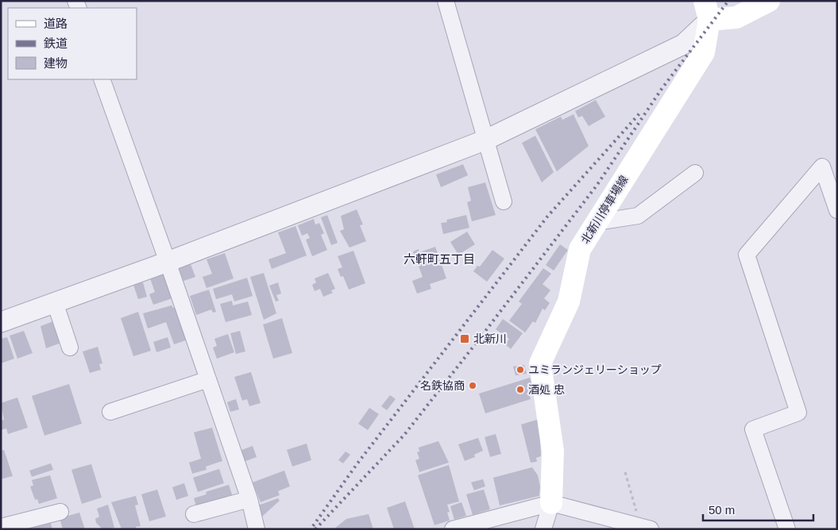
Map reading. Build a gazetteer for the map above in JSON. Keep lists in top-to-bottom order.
{
  "streets": {
    "main road": ["北新川停車場線"]
  },
  "districts": ["六軒町五丁目"],
  "places": {
    "transit": ["北新川"],
    "other": ["ユミランジェリーショップ", "名鉄協商", "酒処 忠"]
  },
  "legend": ["道路", "鉄道", "建物"],
  "scale_bar": "50 m"
}
